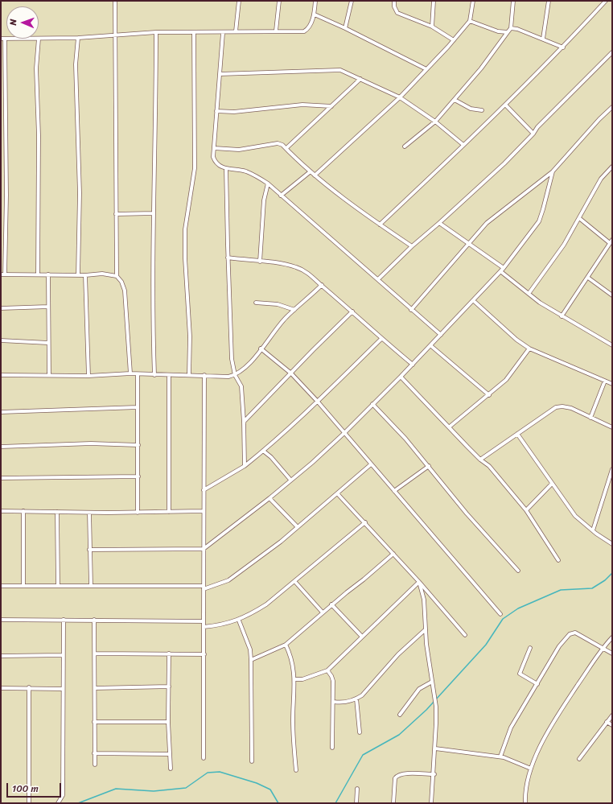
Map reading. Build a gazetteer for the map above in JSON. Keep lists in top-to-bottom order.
{
  "scale_bar": "100 m",
  "north": "left"
}
